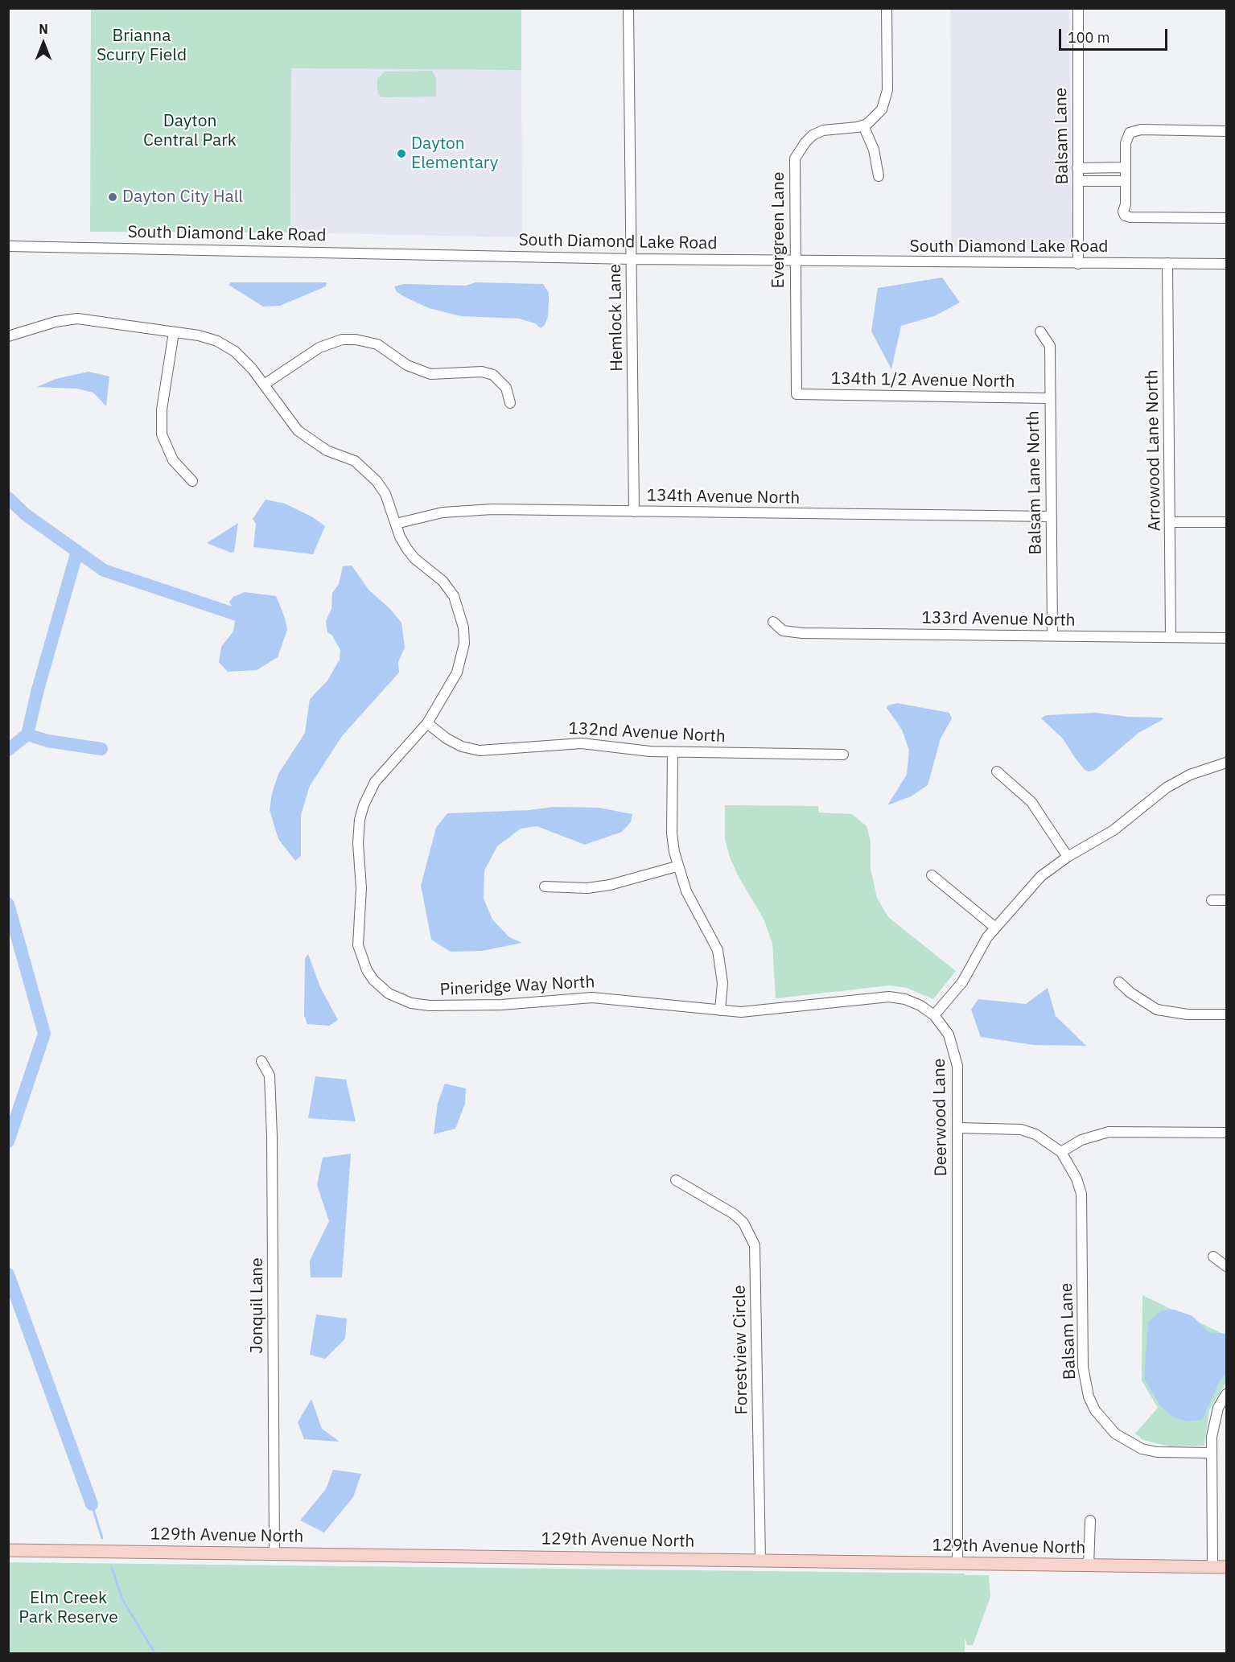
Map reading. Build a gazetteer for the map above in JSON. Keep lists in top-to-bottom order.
{
  "streets": {
    "main road": ["129th Avenue North"],
    "street": [
      "Balsam Lane",
      "Evergreen Lane",
      "South Diamond Lake Road",
      "Hemlock Lane",
      "134th 1/2 Avenue North",
      "Arrowood Lane North",
      "Balsam Lane North",
      "134th Avenue North",
      "133rd Avenue North",
      "132nd Avenue North",
      "Pineridge Way North",
      "Deerwood Lane",
      "Jonquil Lane",
      "Forestview Circle"
    ]
  },
  "crossings": [
    ["Balsam Lane", "South Diamond Lake Road"],
    ["Evergreen Lane", "South Diamond Lake Road"],
    ["Evergreen Lane", "134th 1/2 Avenue North"],
    ["South Diamond Lake Road", "Hemlock Lane"],
    ["South Diamond Lake Road", "Arrowood Lane North"],
    ["Hemlock Lane", "134th Avenue North"],
    ["134th 1/2 Avenue North", "Balsam Lane North"],
    ["Arrowood Lane North", "133rd Avenue North"],
    ["Balsam Lane North", "134th Avenue North"],
    ["Balsam Lane North", "133rd Avenue North"],
    ["134th Avenue North", "Pineridge Way North"],
    ["132nd Avenue North", "Pineridge Way North"],
    ["Pineridge Way North", "Deerwood Lane"],
    ["Deerwood Lane", "129th Avenue North"],
    ["Jonquil Lane", "129th Avenue North"],
    ["Forestview Circle", "129th Avenue North"]
  ],
  "parks": ["Brianna Scurry Field", "Dayton Central Park", "Elm Creek Park Reserve"],
  "places": ["Dayton Elementary", "Dayton City Hall"],
  "scale_bar": "100 m",
  "north": "top"
}
